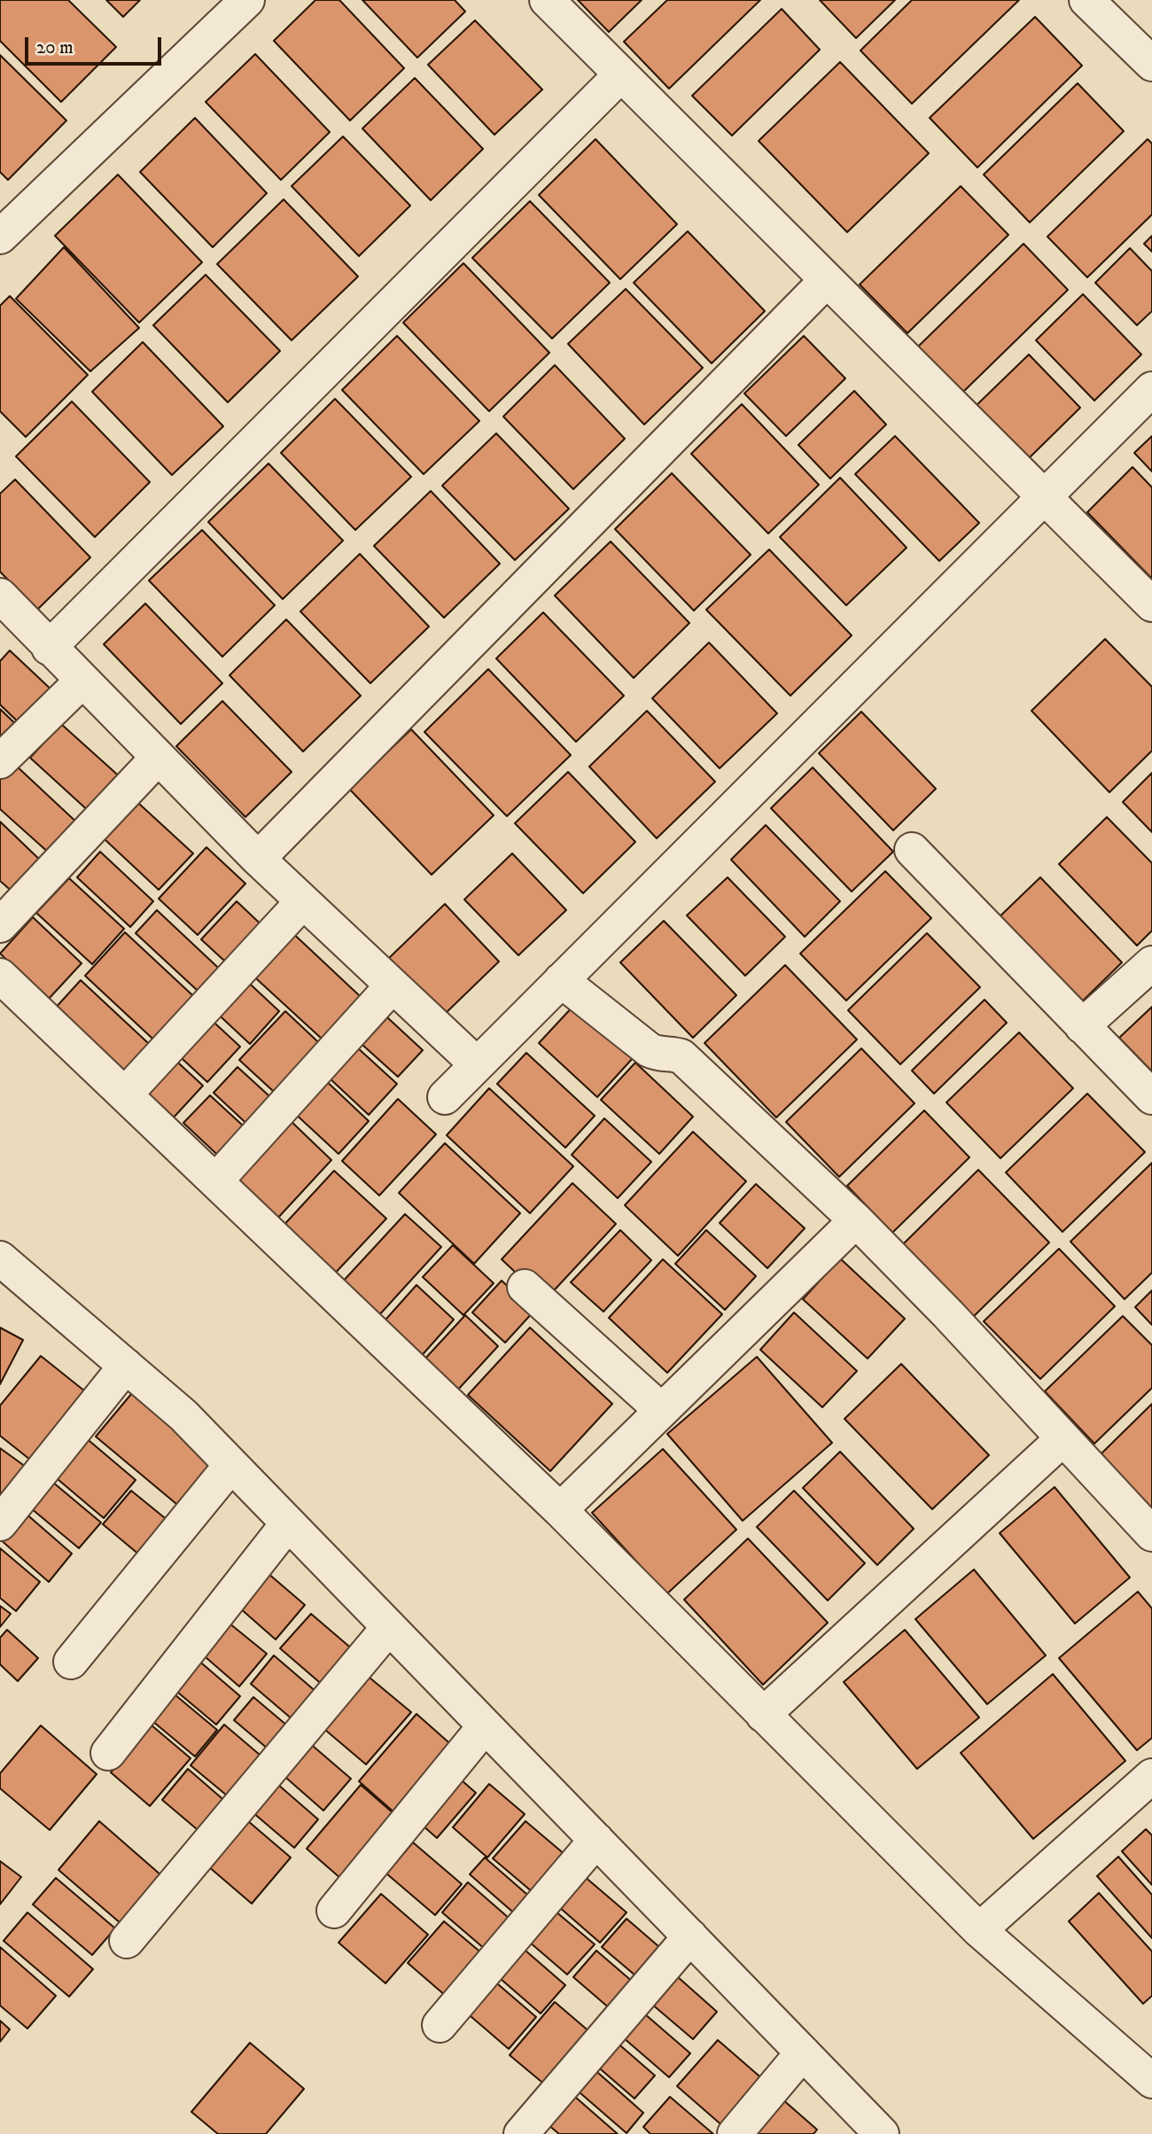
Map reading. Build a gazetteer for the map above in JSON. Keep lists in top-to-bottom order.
{
  "scale_bar": "20 m"
}
